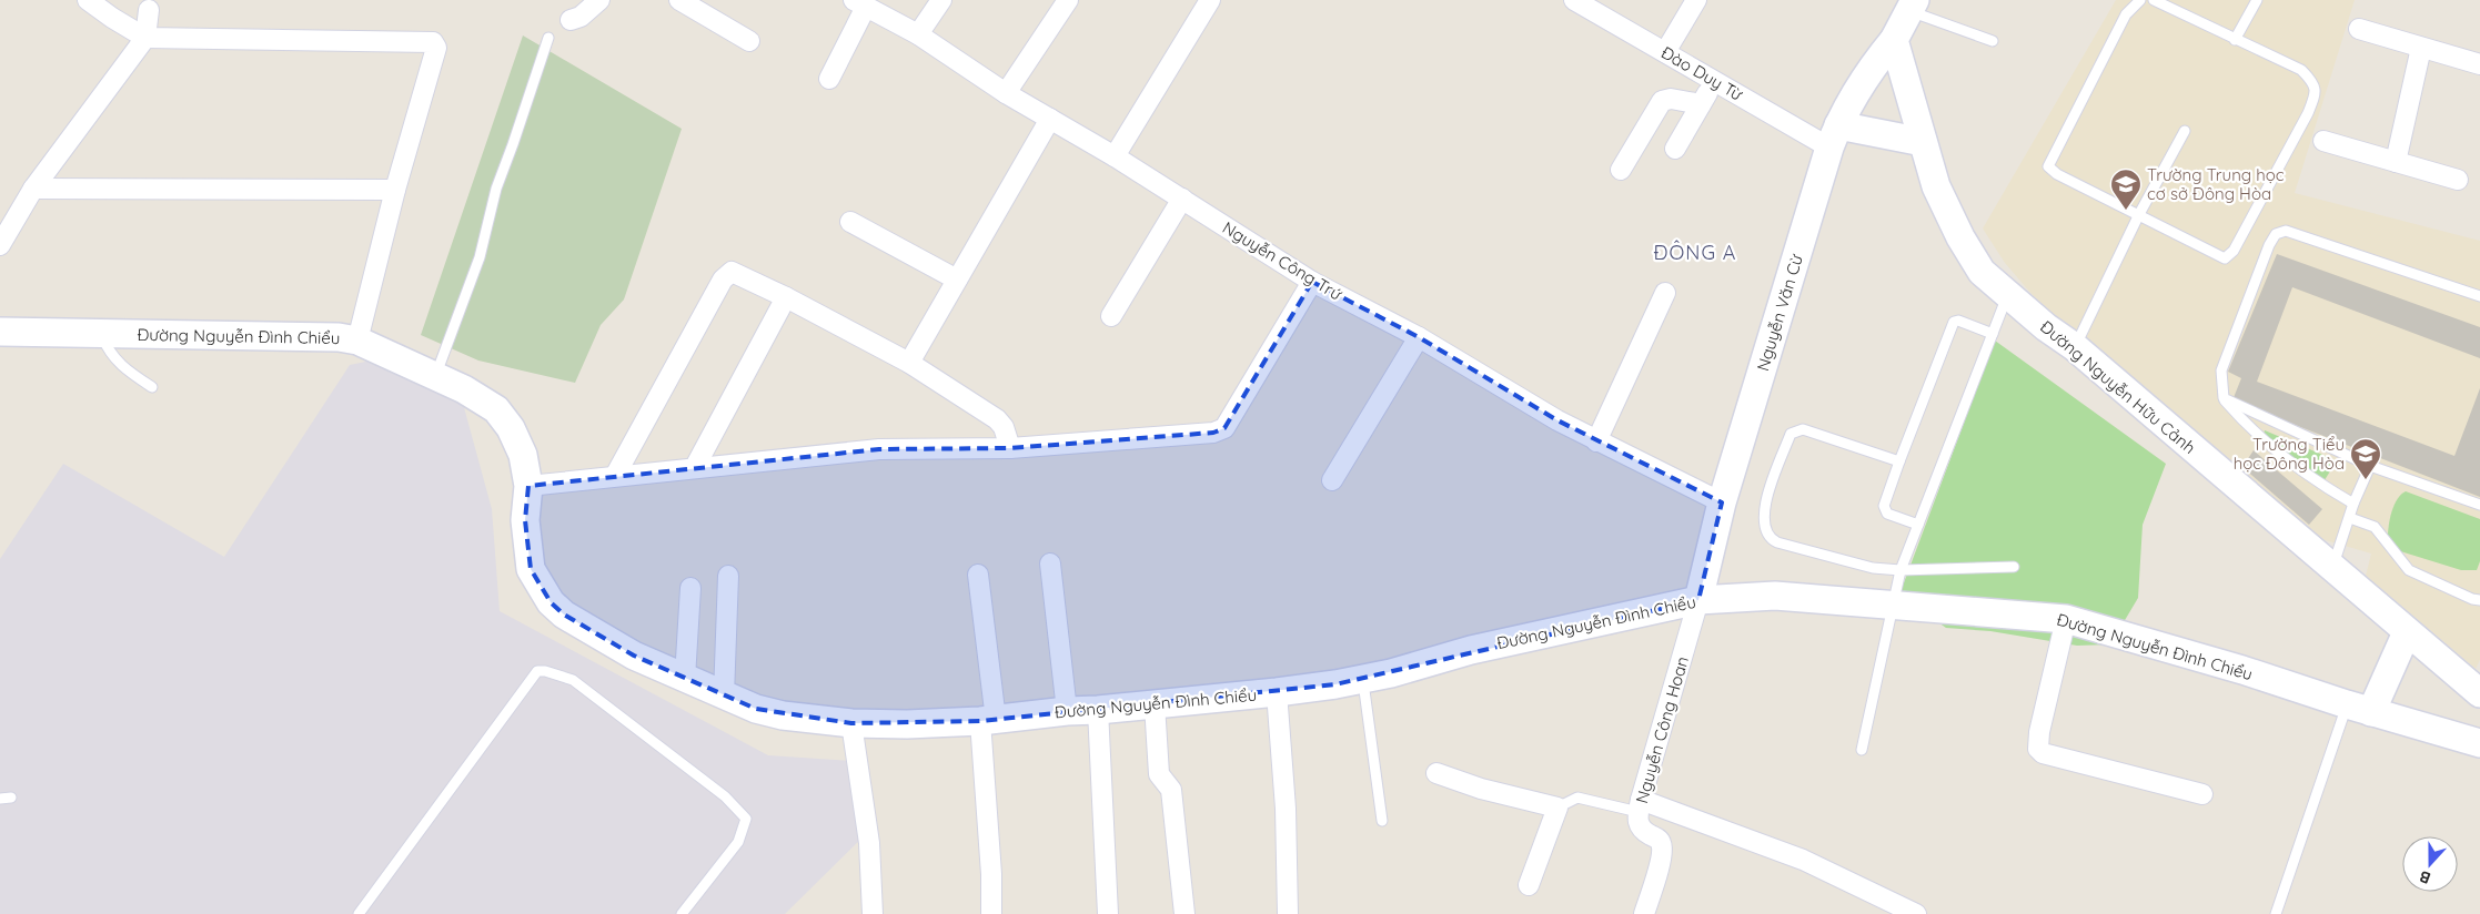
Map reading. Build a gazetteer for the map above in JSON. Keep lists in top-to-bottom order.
{
  "streets": {
    "street": [
      "Đào Duy Từ",
      "Nguyễn Công Trứ",
      "Nguyễn Văn Cừ",
      "Đường Nguyễn Đình Chiểu",
      "Đường Nguyễn Hữu Cảnh",
      "Nguyễn Công Hoan"
    ]
  },
  "crossings": [
    ["Đào Duy Từ", "Nguyễn Văn Cừ"],
    ["Nguyễn Công Trứ", "Nguyễn Văn Cừ"],
    ["Nguyễn Văn Cừ", "Đường Nguyễn Đình Chiểu"],
    ["Nguyễn Văn Cừ", "Đường Nguyễn Hữu Cảnh"],
    ["Nguyễn Văn Cừ", "Nguyễn Công Hoan"],
    ["Đường Nguyễn Đình Chiểu", "Nguyễn Công Hoan"]
  ],
  "districts": ["ĐÔNG A"],
  "places": {
    "school or university": ["Trường Trung học cơ sở Đông Hòa", "Trường Tiểu học Đông Hòa"]
  },
  "north": "bottom"
}
